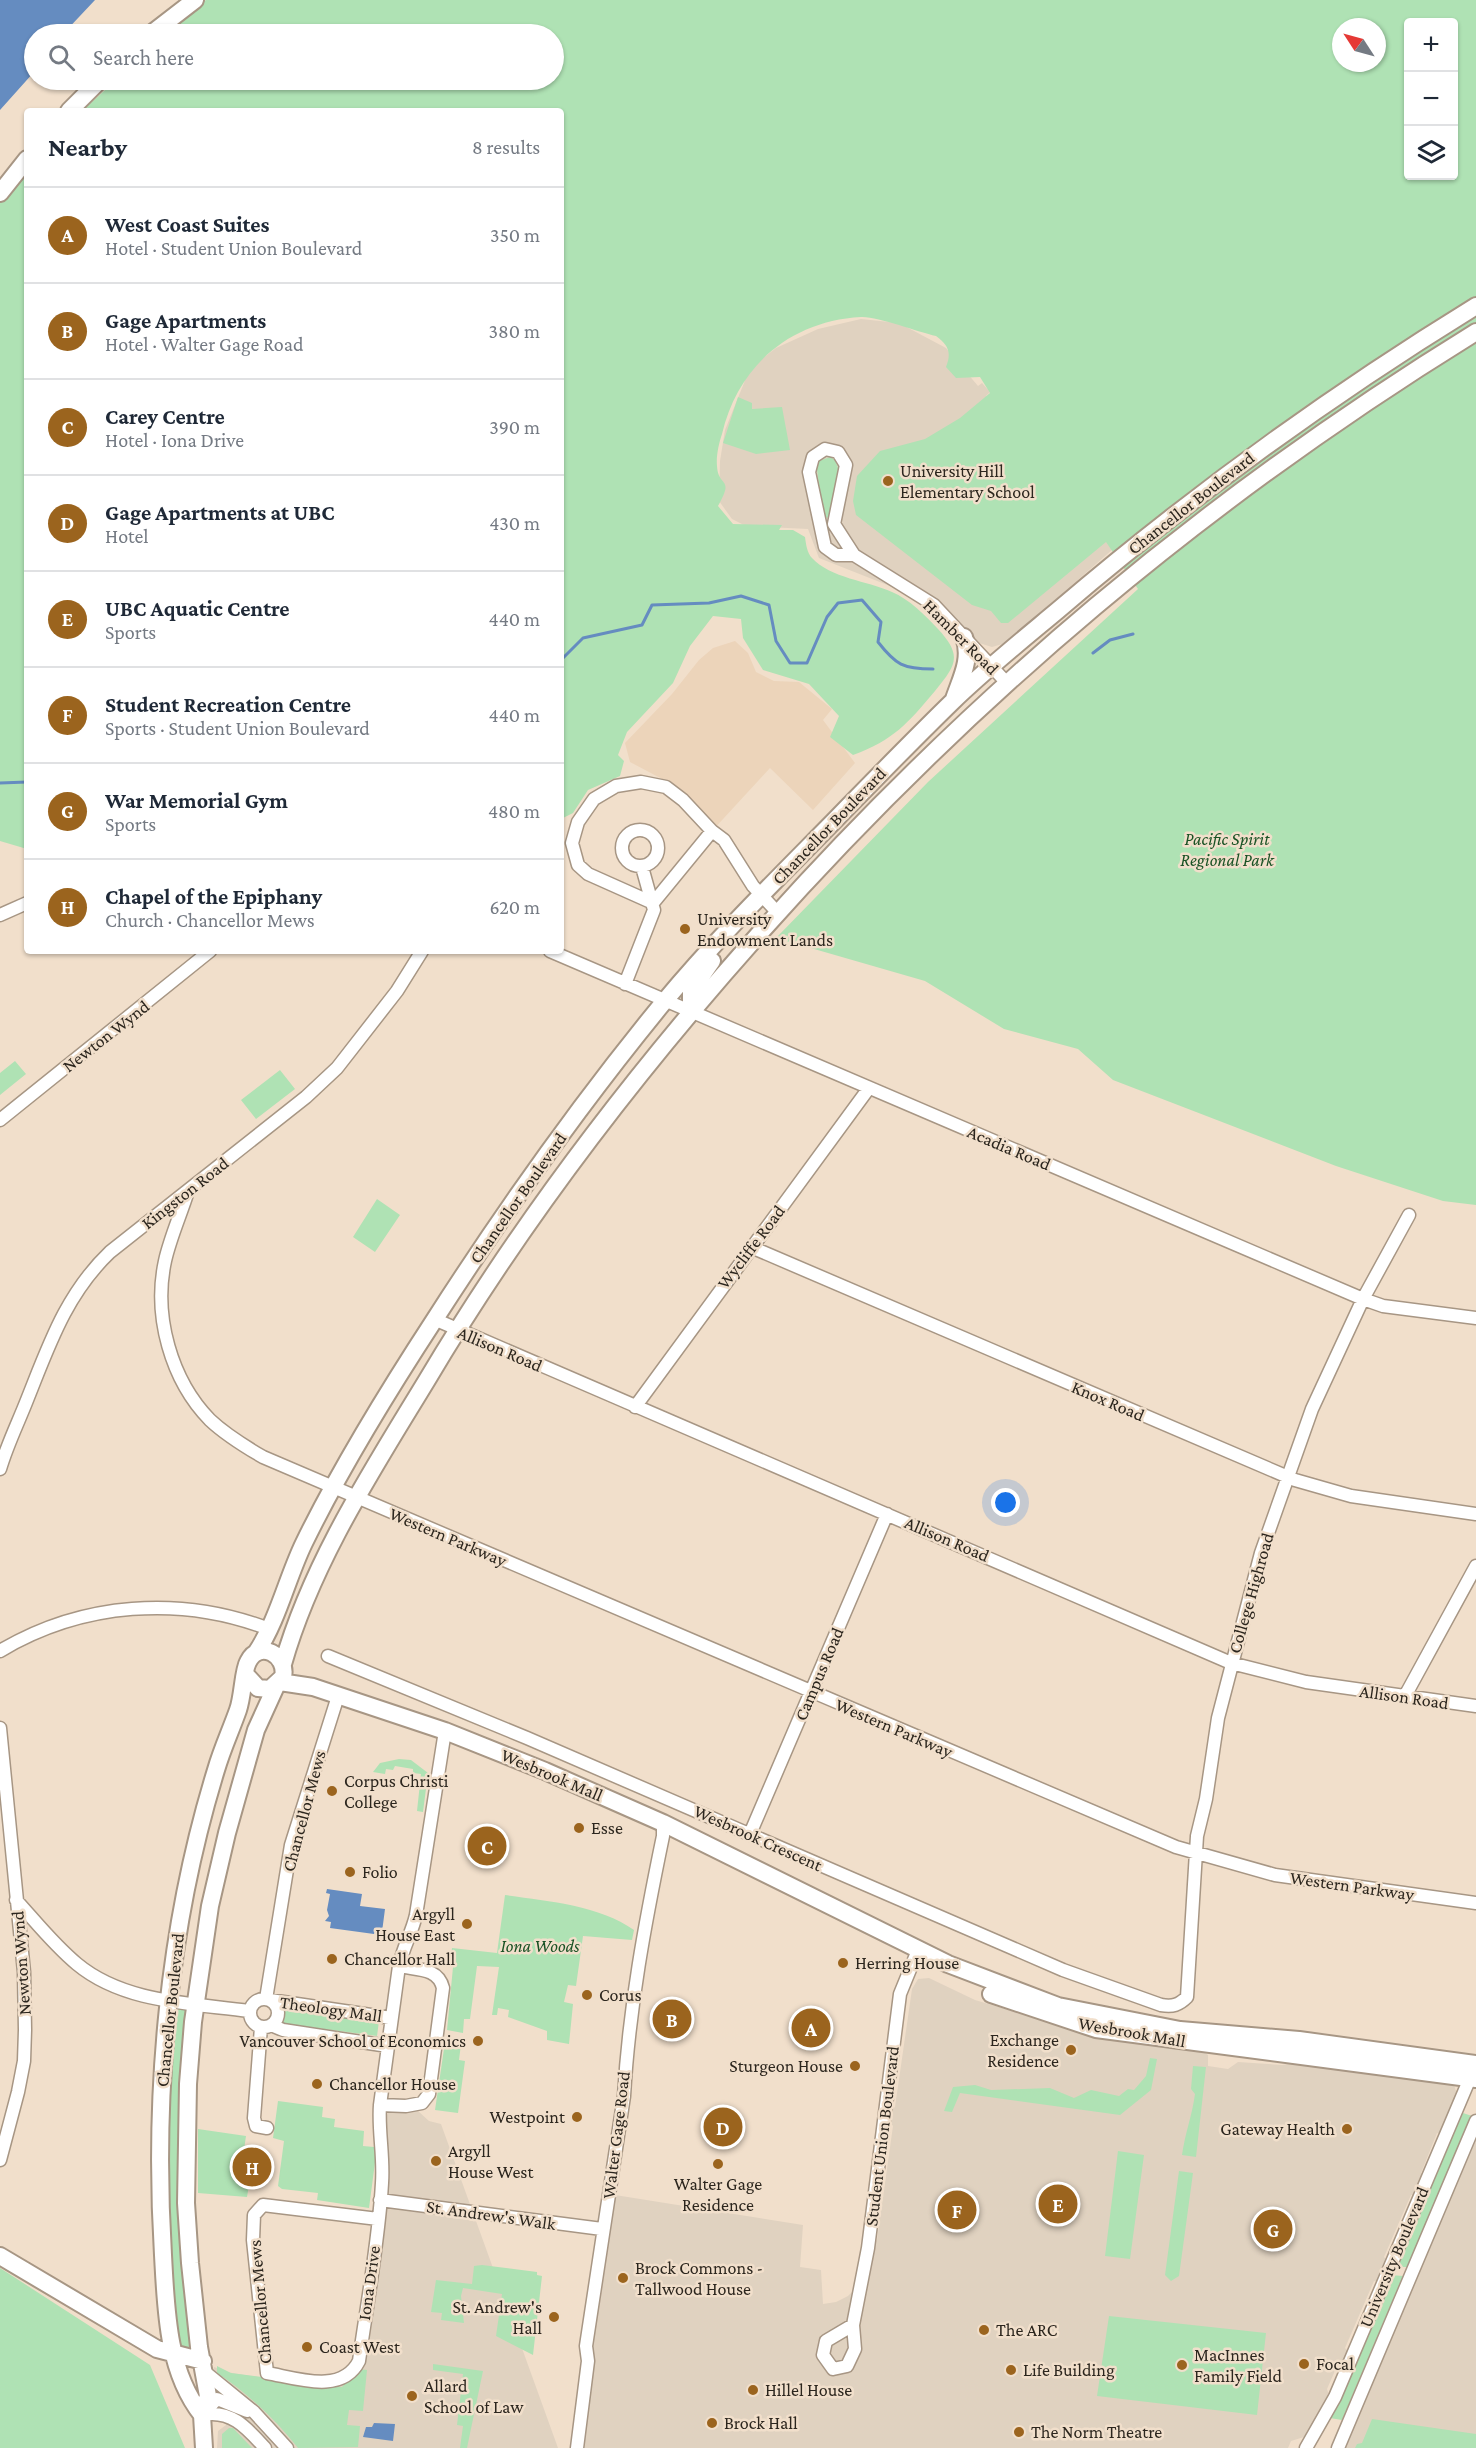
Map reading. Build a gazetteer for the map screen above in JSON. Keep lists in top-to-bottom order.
{
  "streets": {
    "main road": ["Chancellor Boulevard", "Wesbrook Mall"],
    "street": [
      "Hamber Road",
      "Newton Wynd",
      "Acadia Road",
      "Kingston Road",
      "Wycliffe Road",
      "Allison Road",
      "Knox Road",
      "Western Parkway",
      "College Highroad",
      "Campus Road",
      "Chancellor Mews",
      "Wesbrook Crescent",
      "Theology Mall",
      "Walter Gage Road",
      "Student Union Boulevard",
      "St. Andrew's Walk",
      "University Boulevard",
      "Iona Drive"
    ]
  },
  "crossings": [
    ["Chancellor Boulevard", "Hamber Road"],
    ["Chancellor Boulevard", "Acadia Road"],
    ["Chancellor Boulevard", "Allison Road"],
    ["Chancellor Boulevard", "Western Parkway"],
    ["Chancellor Boulevard", "Wesbrook Mall"],
    ["Acadia Road", "Wycliffe Road"],
    ["Acadia Road", "College Highroad"],
    ["Kingston Road", "Western Parkway"],
    ["Wycliffe Road", "Allison Road"],
    ["Wycliffe Road", "Knox Road"],
    ["Allison Road", "College Highroad"],
    ["Allison Road", "Campus Road"],
    ["Knox Road", "College Highroad"],
    ["Western Parkway", "College Highroad"],
    ["Western Parkway", "Campus Road"],
    ["College Highroad", "Wesbrook Crescent"],
    ["Campus Road", "Wesbrook Crescent"],
    ["Wesbrook Mall", "Chancellor Mews"],
    ["Wesbrook Mall", "Walter Gage Road"],
    ["Wesbrook Mall", "Student Union Boulevard"],
    ["Wesbrook Mall", "University Boulevard"],
    ["Wesbrook Mall", "Iona Drive"],
    ["Chancellor Mews", "Theology Mall"],
    ["Chancellor Mews", "Iona Drive"],
    ["Theology Mall", "Iona Drive"],
    ["Walter Gage Road", "St. Andrew's Walk"],
    ["St. Andrew's Walk", "Iona Drive"]
  ],
  "parks": ["Pacific Spirit Regional Park", "Iona Woods"],
  "places": [
    "University Hill Elementary School",
    "University Endowment Lands",
    "Corpus Christi College",
    "Esse",
    "Folio",
    "Argyll House East",
    "Chancellor Hall",
    "Herring House",
    "Corus",
    "Vancouver School of Economics",
    "Exchange Residence",
    "Sturgeon House",
    "Chancellor House",
    "Westpoint",
    "Gateway Health",
    "Argyll House West",
    "Walter Gage Residence",
    "Brock Commons - Tallwood House",
    "St. Andrew's Hall",
    "The ARC",
    "Coast West",
    "Focal",
    "MacInnes Family Field",
    "Life Building",
    "Hillel House",
    "Allard School of Law",
    "Brock Hall",
    "The Norm Theatre"
  ],
  "north": "top left",
  "page": {
    "map_buttons": ["+", "−"],
    "search": "Search here",
    "heading": ["Nearby", "8 results"],
    "list": [
      {
        "mark": "A",
        "name": "West Coast Suites",
        "note": "Hotel · Student Union Boulevard",
        "value": "350 m"
      },
      {
        "mark": "B",
        "name": "Gage Apartments",
        "note": "Hotel · Walter Gage Road",
        "value": "380 m"
      },
      {
        "mark": "C",
        "name": "Carey Centre",
        "note": "Hotel · Iona Drive",
        "value": "390 m"
      },
      {
        "mark": "D",
        "name": "Gage Apartments at UBC",
        "note": "Hotel",
        "value": "430 m"
      },
      {
        "mark": "E",
        "name": "UBC Aquatic Centre",
        "note": "Sports",
        "value": "440 m"
      },
      {
        "mark": "F",
        "name": "Student Recreation Centre",
        "note": "Sports · Student Union Boulevard",
        "value": "440 m"
      },
      {
        "mark": "G",
        "name": "War Memorial Gym",
        "note": "Sports",
        "value": "480 m"
      },
      {
        "mark": "H",
        "name": "Chapel of the Epiphany",
        "note": "Church · Chancellor Mews",
        "value": "620 m"
      }
    ],
    "pins": [
      "C",
      "B",
      "A",
      "D",
      "H",
      "E",
      "F",
      "G"
    ]
  }
}
